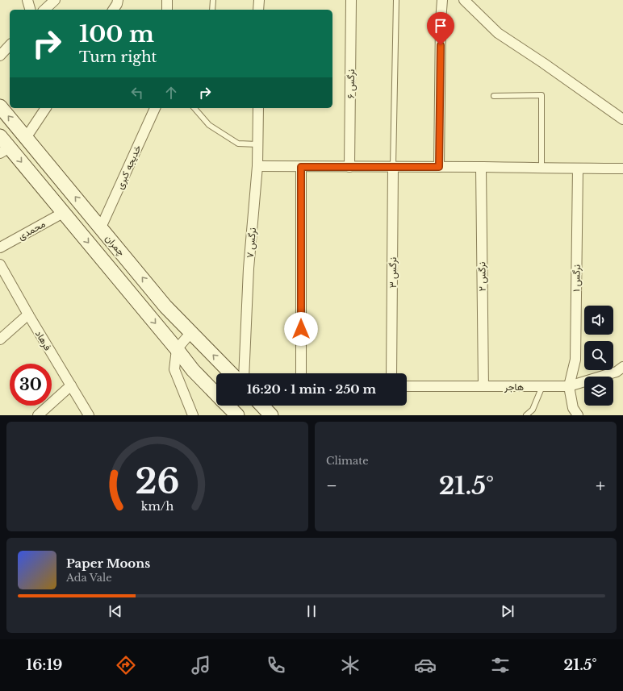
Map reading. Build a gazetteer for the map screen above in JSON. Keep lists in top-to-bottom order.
{
  "streets": {
    "street": [
      "نرگس ۶",
      "خدیجه کبری",
      "محمدی",
      "نرگس ۷",
      "چمران",
      "نرگس ۳",
      "نرگس ۲",
      "نرگس ۱",
      "فرهاد",
      "هاجر"
    ]
  },
  "crossings": [
    ["خدیجه کبری", "چمران"],
    ["محمدی", "چمران"],
    ["نرگس ۲", "هاجر"],
    ["نرگس ۱", "هاجر"]
  ],
  "page": {
    "turn": ["100 m", "Turn right"],
    "limit": "30",
    "trip": "16:20 · 1 min · 250 m",
    "tile": "Climate",
    "heat": ["−", "21.5°", "+"],
    "song": ["Paper Moons", "Ada Vale"],
    "tabs": ["16:19", "21.5°"],
    "gauge": ["26", "km/h"]
  }
}
